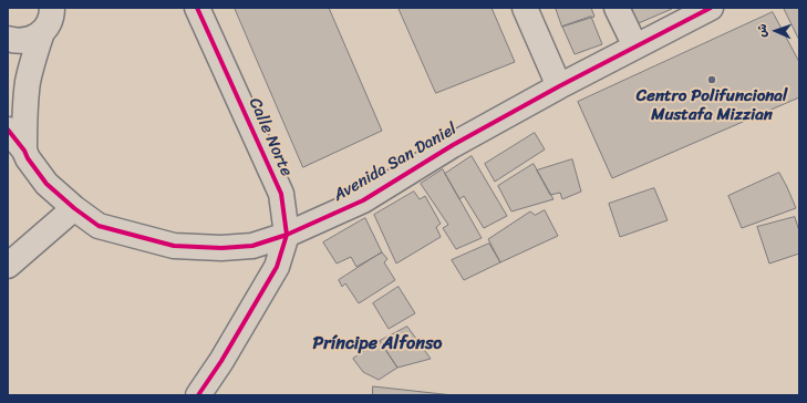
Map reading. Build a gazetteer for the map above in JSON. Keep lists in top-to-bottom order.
{
  "streets": {
    "street": ["Calle Norte", "Avenida San Daniel"]
  },
  "crossings": [
    ["Calle Norte", "Avenida San Daniel"]
  ],
  "districts": ["Príncipe Alfonso"],
  "places": ["Centro Polifuncional Mustafa Mizzian"],
  "north": "left"
}
